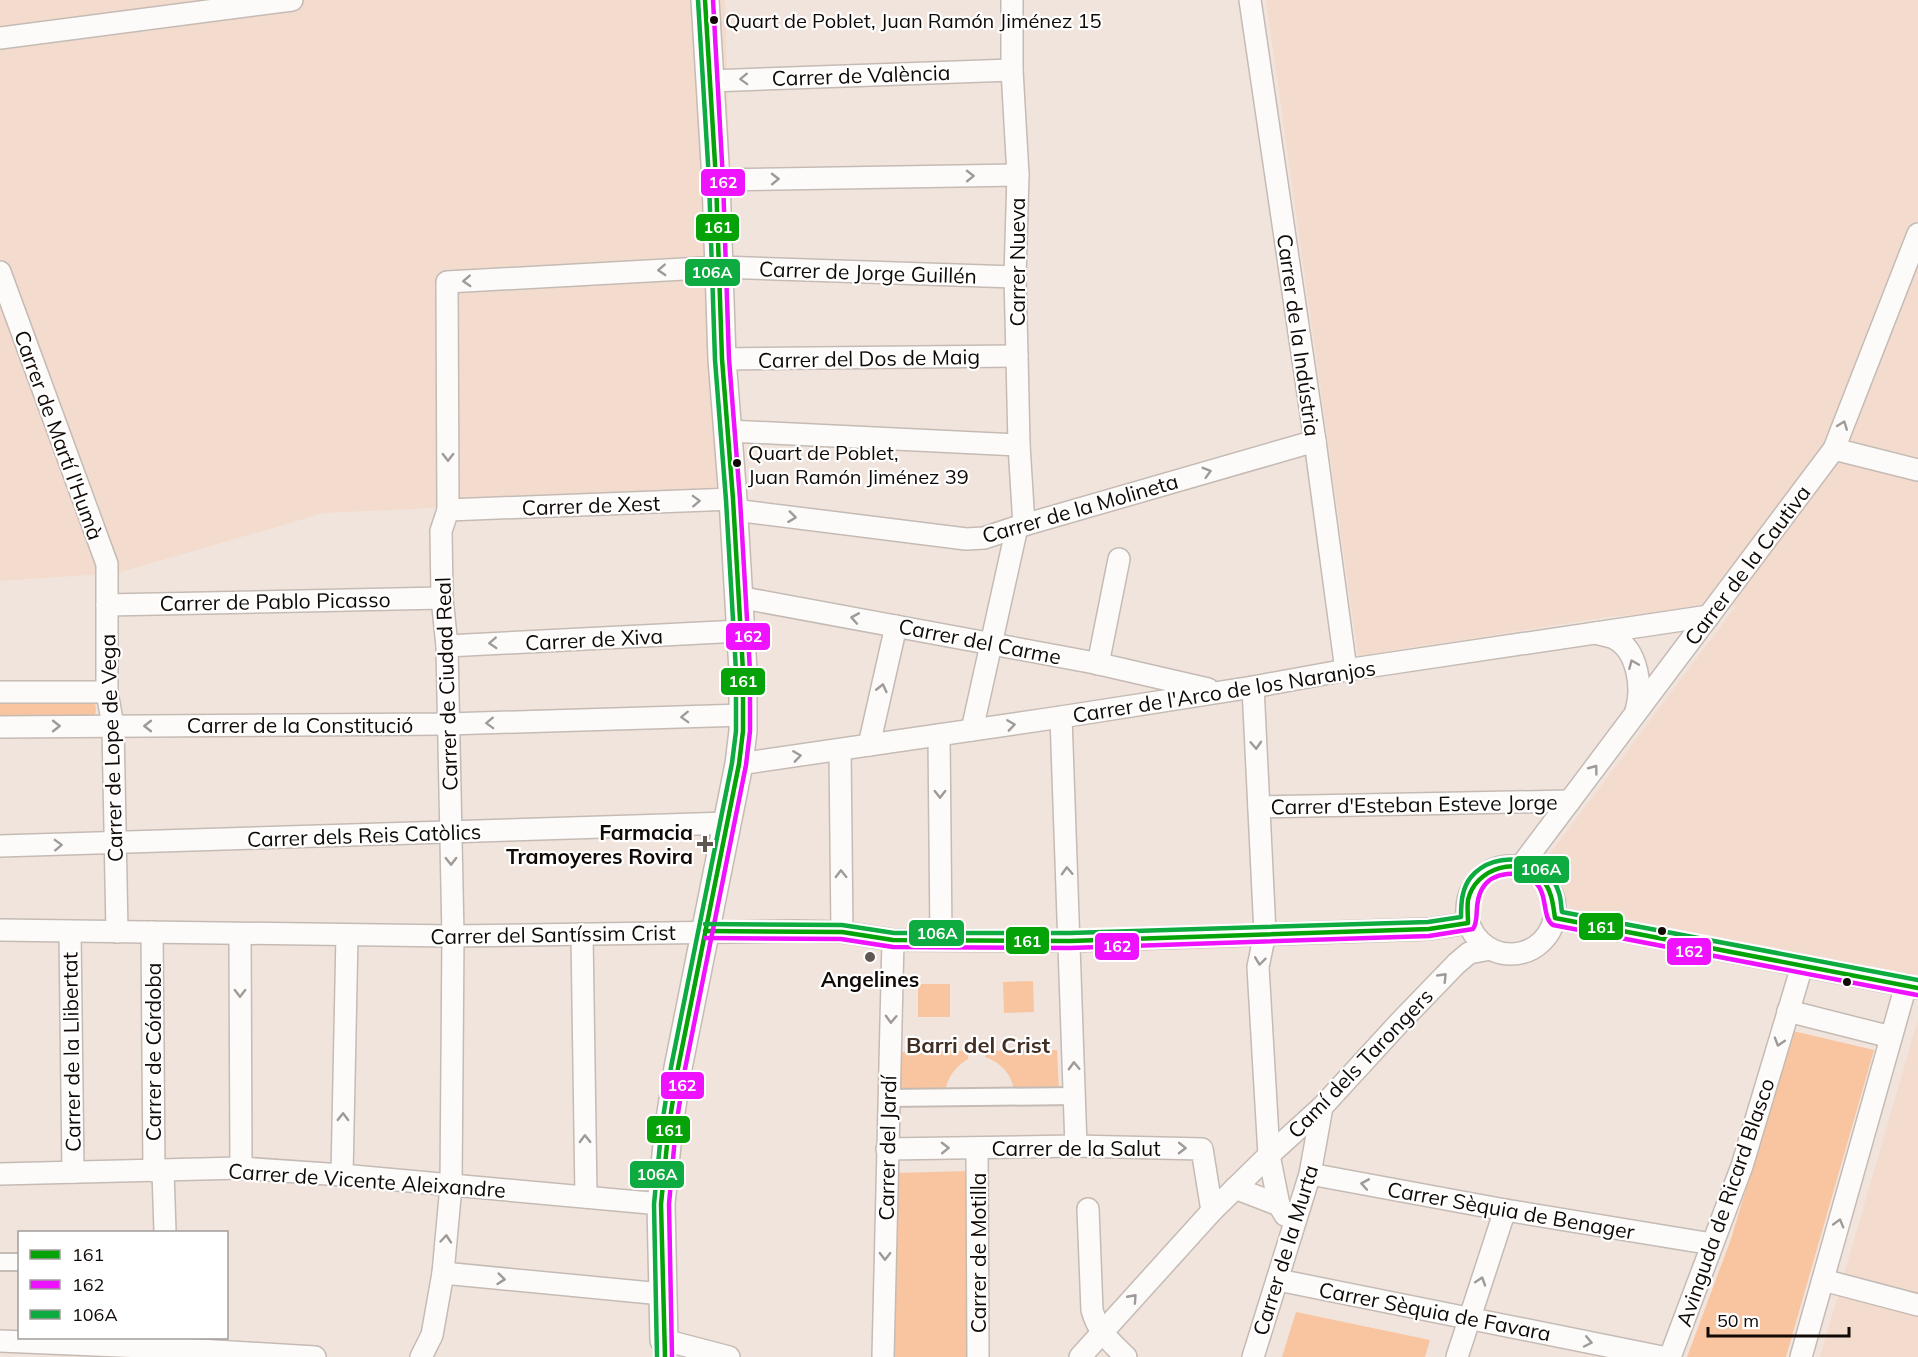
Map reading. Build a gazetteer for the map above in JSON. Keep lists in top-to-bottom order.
{
  "streets": {
    "street": [
      "Carrer de València",
      "Carrer Nueva",
      "Carrer de Jorge Guillén",
      "Carrer de la Indústria",
      "Carrer del Dos de Maig",
      "Carrer de Martí l'Humà",
      "Carrer de Xest",
      "Carrer de la Molineta",
      "Carrer de la Cautiva",
      "Carrer de Pablo Picasso",
      "Carrer de Xiva",
      "Carrer del Carme",
      "Carrer de Ciudad Real",
      "Carrer de l'Arco de los Naranjos",
      "Carrer de la Constitució",
      "Carrer de Lope de Vega",
      "Carrer d'Esteban Esteve Jorge",
      "Carrer dels Reis Catòlics",
      "Carrer del Santíssim Crist",
      "Carrer de la Llibertat",
      "Carrer de Córdoba",
      "Camí dels Tarongers",
      "Carrer del Jardí",
      "Carrer de la Salut",
      "Carrer de Vicente Aleixandre",
      "Avinguda de Ricard Blasco",
      "Carrer Sèquia de Benager",
      "Carrer de la Murta",
      "Carrer de Motilla",
      "Carrer Sèquia de Favara"
    ]
  },
  "crossings": [
    ["Carrer de València", "Carrer Nueva"],
    ["Carrer Nueva", "Carrer de Jorge Guillén"],
    ["Carrer Nueva", "Carrer del Dos de Maig"],
    ["Carrer Nueva", "Carrer de la Molineta"],
    ["Carrer Nueva", "Carrer del Carme"],
    ["Carrer Nueva", "Carrer de l'Arco de los Naranjos"],
    ["Carrer de Jorge Guillén", "Carrer de Ciudad Real"],
    ["Carrer de la Indústria", "Carrer de la Molineta"],
    ["Carrer de la Indústria", "Carrer de l'Arco de los Naranjos"],
    ["Carrer de Martí l'Humà", "Carrer de Lope de Vega"],
    ["Carrer de Xest", "Carrer de la Molineta"],
    ["Carrer de Xest", "Carrer de Ciudad Real"],
    ["Carrer de la Cautiva", "Carrer de l'Arco de los Naranjos"],
    ["Carrer de la Cautiva", "Carrer d'Esteban Esteve Jorge"],
    ["Carrer de la Cautiva", "Carrer del Santíssim Crist"],
    ["Carrer de la Cautiva", "Camí dels Tarongers"],
    ["Carrer de Pablo Picasso", "Carrer de Ciudad Real"],
    ["Carrer de Pablo Picasso", "Carrer de Lope de Vega"],
    ["Carrer de Xiva", "Carrer de Ciudad Real"],
    ["Carrer del Carme", "Carrer de l'Arco de los Naranjos"],
    ["Carrer de Ciudad Real", "Carrer de la Constitució"],
    ["Carrer de Ciudad Real", "Carrer dels Reis Catòlics"],
    ["Carrer de Ciudad Real", "Carrer del Santíssim Crist"],
    ["Carrer de Ciudad Real", "Carrer de Vicente Aleixandre"],
    ["Carrer de l'Arco de los Naranjos", "Carrer d'Esteban Esteve Jorge"],
    ["Carrer de la Constitució", "Carrer de Lope de Vega"],
    ["Carrer de Lope de Vega", "Carrer dels Reis Catòlics"],
    ["Carrer de Lope de Vega", "Carrer del Santíssim Crist"],
    ["Carrer d'Esteban Esteve Jorge", "Carrer del Santíssim Crist"],
    ["Carrer d'Esteban Esteve Jorge", "Camí dels Tarongers"],
    ["Carrer del Santíssim Crist", "Carrer de la Llibertat"],
    ["Carrer del Santíssim Crist", "Carrer de Córdoba"],
    ["Carrer del Santíssim Crist", "Camí dels Tarongers"],
    ["Carrer del Santíssim Crist", "Carrer del Jardí"],
    ["Carrer de la Llibertat", "Carrer de Vicente Aleixandre"],
    ["Carrer de Córdoba", "Carrer de Vicente Aleixandre"],
    ["Camí dels Tarongers", "Carrer de la Salut"],
    ["Camí dels Tarongers", "Carrer de la Murta"],
    ["Carrer del Jardí", "Carrer de la Salut"],
    ["Carrer de la Salut", "Carrer de Motilla"],
    ["Avinguda de Ricard Blasco", "Carrer Sèquia de Benager"],
    ["Carrer Sèquia de Benager", "Carrer de la Murta"],
    ["Carrer de la Murta", "Carrer Sèquia de Favara"]
  ],
  "one_way": [
    "Carrer de Xest",
    "Carrer de la Cautiva",
    "Carrer de Xiva",
    "Camí dels Tarongers",
    "Carrer Sèquia de Benager",
    "Carrer Sèquia de Favara"
  ],
  "districts": ["Barri del Crist"],
  "places": {
    "other": ["Quart de Poblet, Juan Ramón Jiménez 15", "Quart de Poblet, Juan Ramón Jiménez 39", "Angelines"],
    "health": ["Farmacia Tramoyeres Rovira"]
  },
  "lines": ["transit line 161", "transit line 162", "transit line 106A"],
  "legend": ["161", "162", "106A"],
  "scale_bar": "50 m"
}
